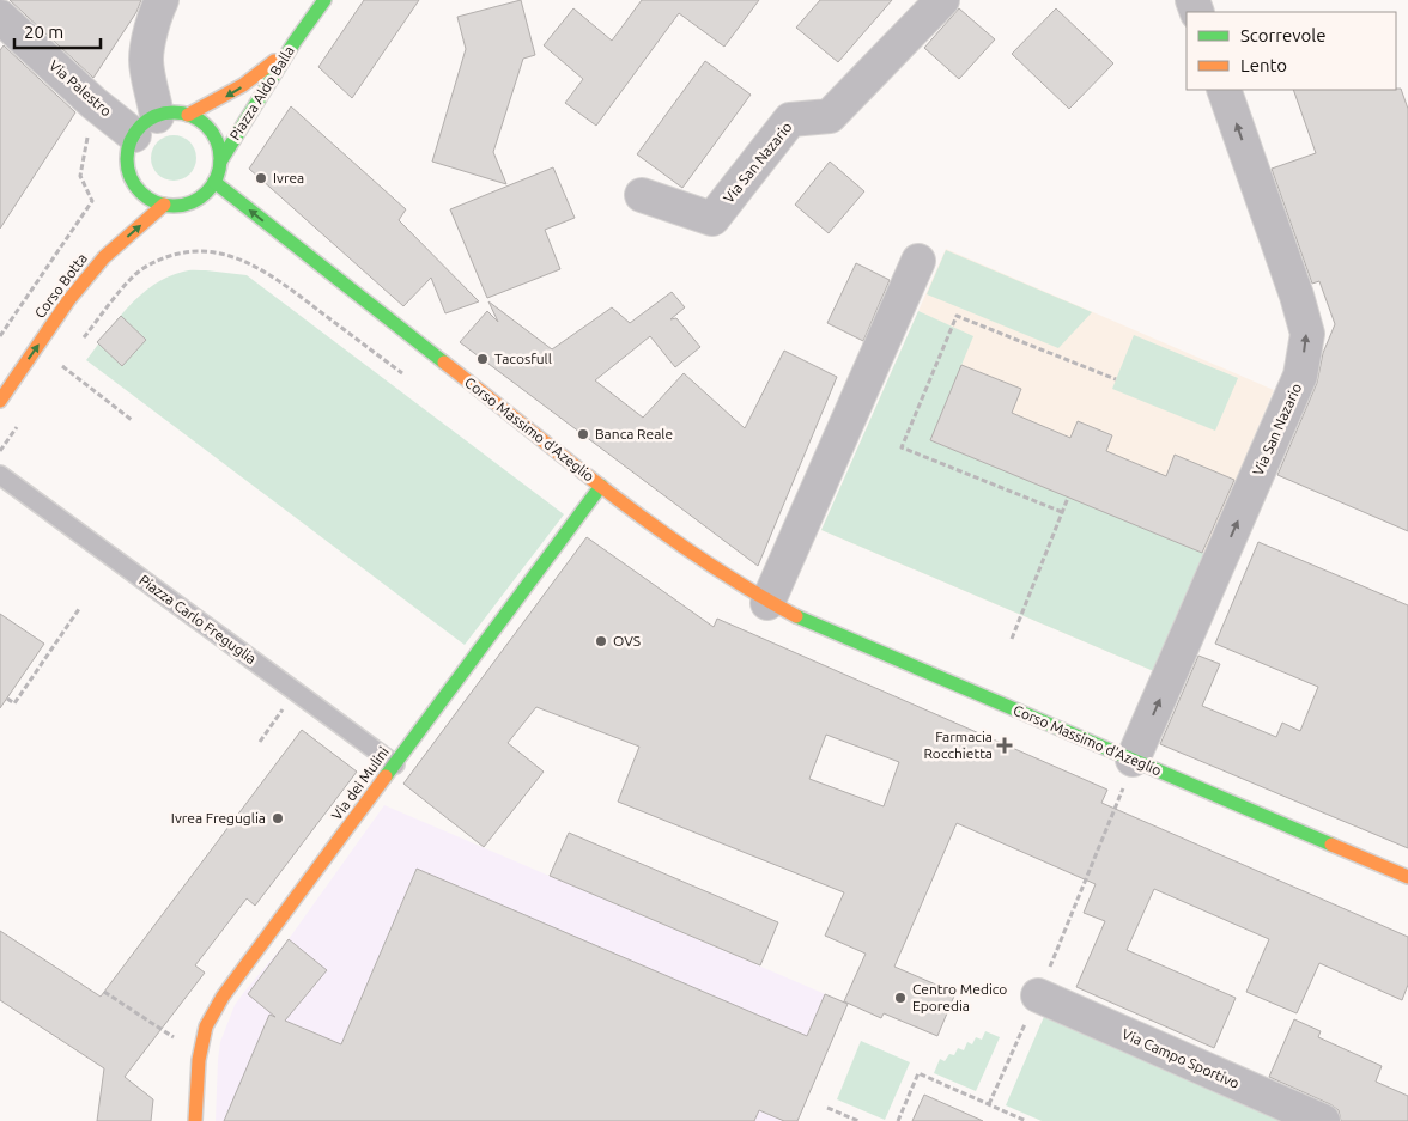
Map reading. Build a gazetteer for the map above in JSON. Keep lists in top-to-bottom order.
{
  "streets": {
    "main road": [
      "Piazza Aldo Balla",
      "Corso Botta",
      "Corso Massimo d'Azeglio",
      "Via dei Mulini"
    ],
    "street": ["Via Palestro", "Via San Nazario", "Via Campo Sportivo"],
    "lane": ["Piazza Carlo Freguglia"]
  },
  "crossings": [
    ["Via Palestro", "Piazza Aldo Balla"],
    ["Via Palestro", "Corso Botta"],
    ["Via Palestro", "Corso Massimo d'Azeglio"],
    ["Piazza Aldo Balla", "Corso Botta"],
    ["Piazza Aldo Balla", "Corso Massimo d'Azeglio"],
    ["Via San Nazario", "Corso Massimo d'Azeglio"],
    ["Corso Botta", "Corso Massimo d'Azeglio"],
    ["Corso Massimo d'Azeglio", "Via dei Mulini"],
    ["Piazza Carlo Freguglia", "Via dei Mulini"]
  ],
  "one_way": ["Piazza Aldo Balla", "Via San Nazario", "Corso Botta"],
  "places": {
    "other": [
      "Ivrea",
      "Tacosfull",
      "Banca Reale",
      "OVS",
      "Ivrea Freguglia",
      "Centro Medico Eporedia"
    ],
    "health": ["Farmacia Rocchietta"]
  },
  "legend": ["Scorrevole", "Lento"],
  "scale_bar": "20 m"
}
